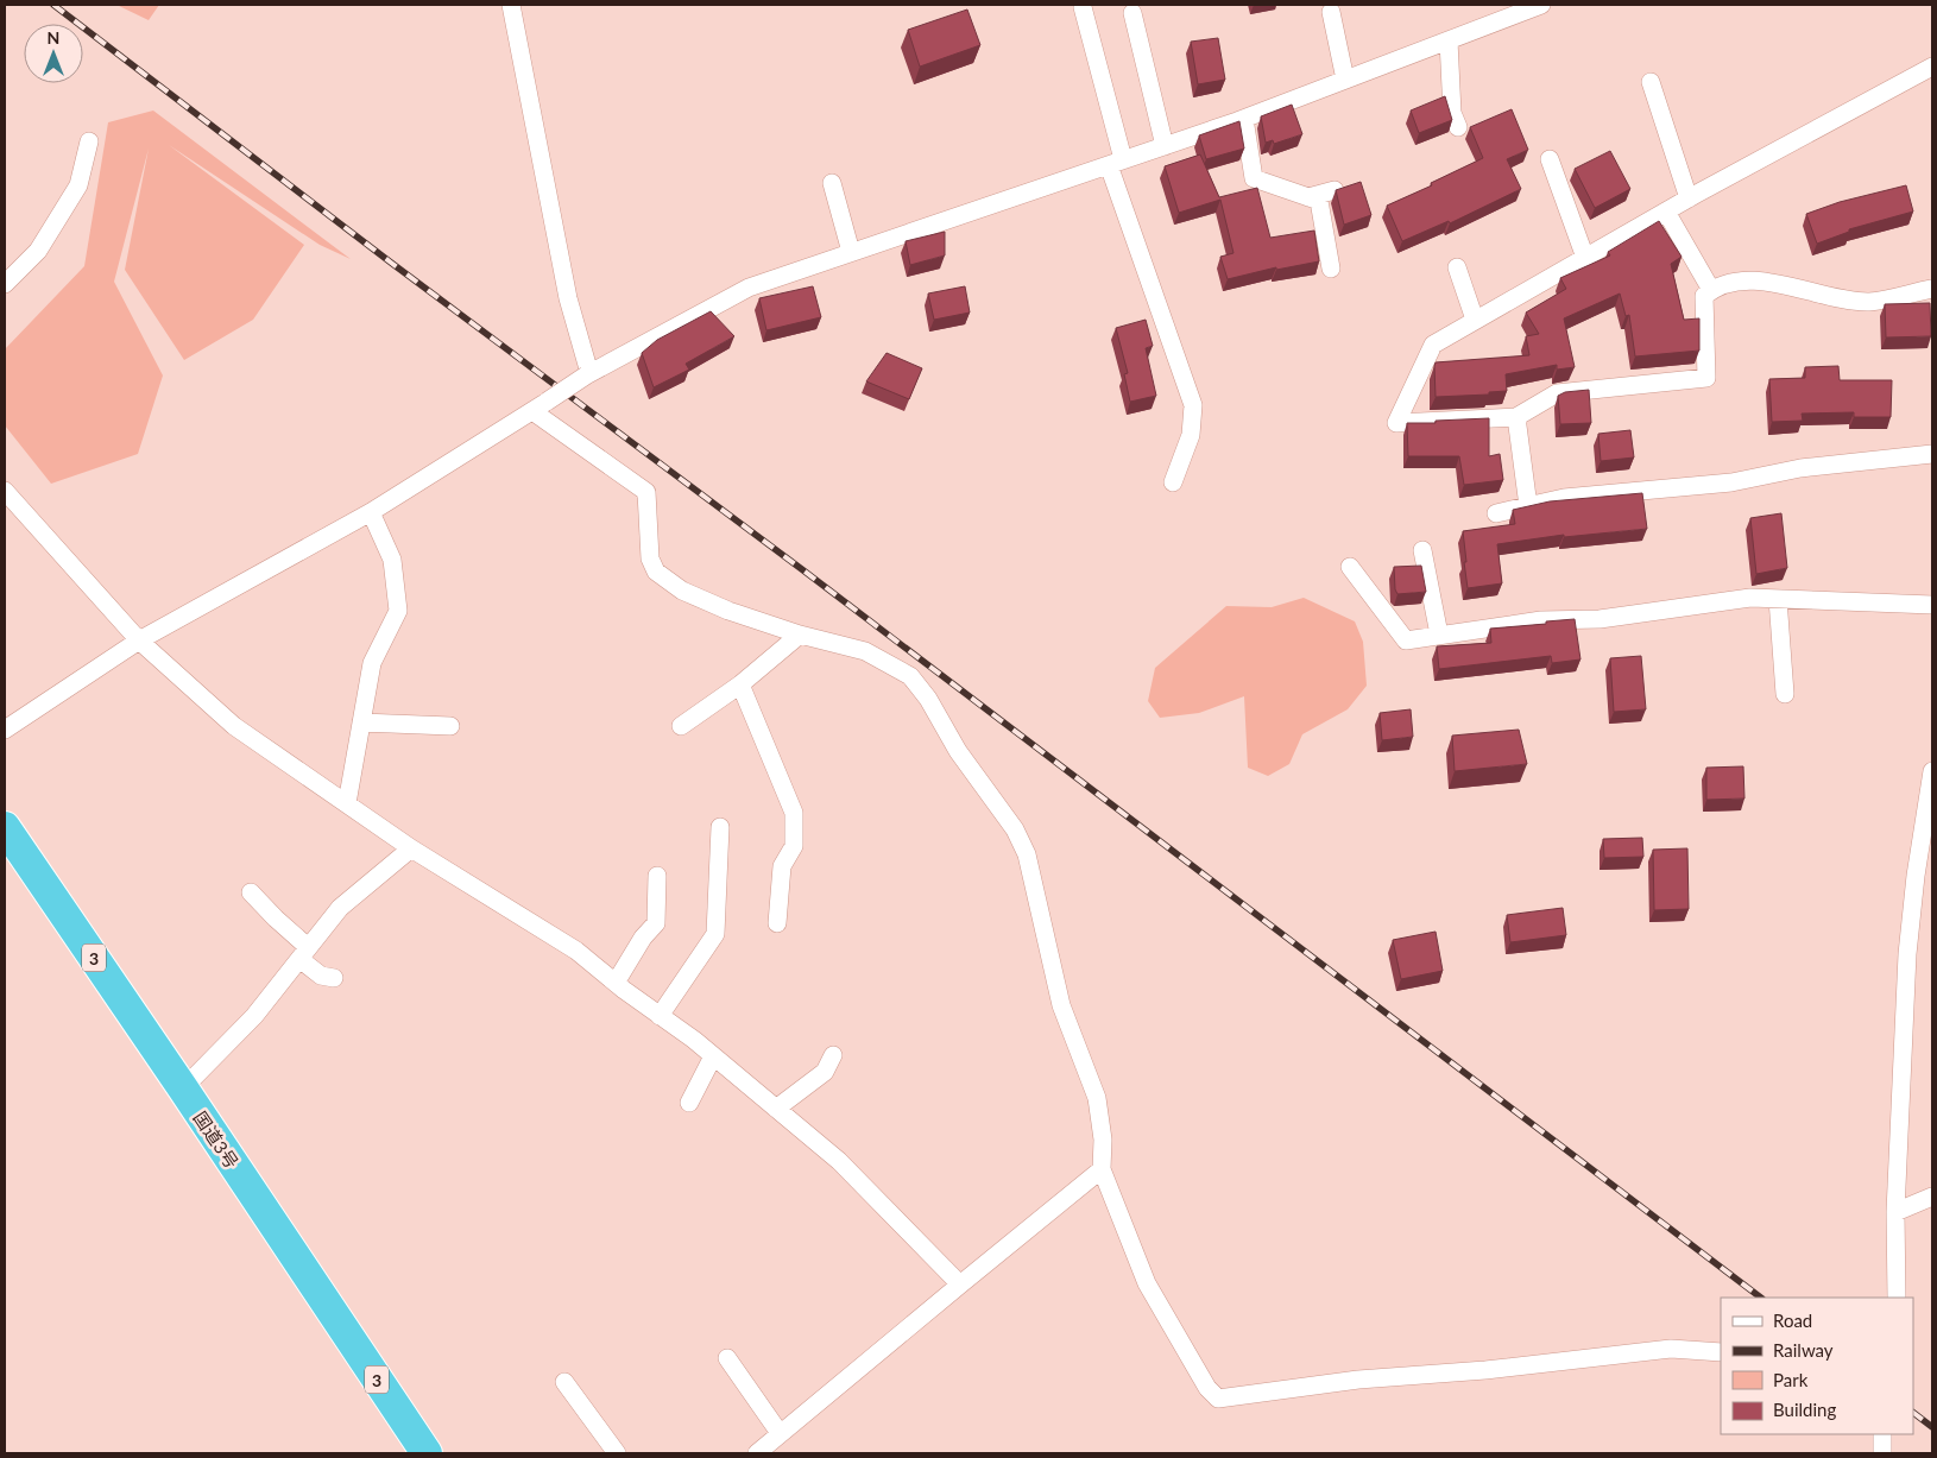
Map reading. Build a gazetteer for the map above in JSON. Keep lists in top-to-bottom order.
{
  "streets": {
    "highway": ["3", "国道3号"]
  },
  "legend": [
    "Road",
    "Railway",
    "Park",
    "Building"
  ],
  "north": "top"
}
